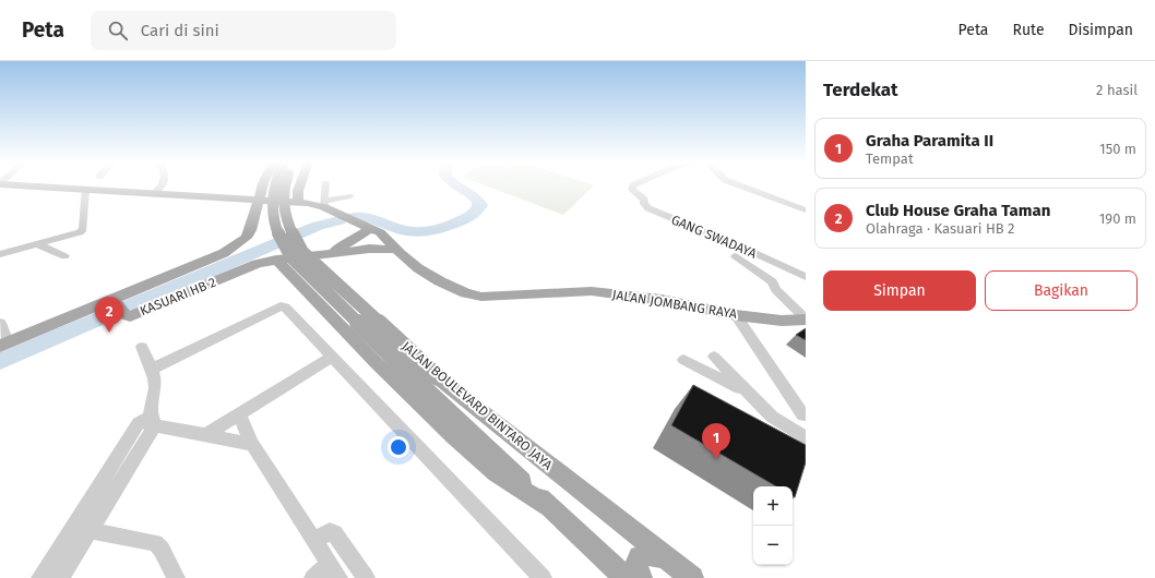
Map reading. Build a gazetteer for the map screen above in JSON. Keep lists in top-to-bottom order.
{
  "streets": {
    "main road": ["KASUARI HB 2", "JALAN JOMBANG RAYA", "JALAN BOULEVARD BINTARO JAYA"],
    "street": ["GANG SWADAYA"]
  },
  "crossings": [
    ["KASUARI HB 2", "JALAN JOMBANG RAYA"]
  ],
  "page": {
    "header": "Peta",
    "search": "Cari di sini",
    "nav": ["Peta", "Rute", "Disimpan"],
    "heading": ["Terdekat", "2 hasil"],
    "list": [
      {
        "mark": "1",
        "name": "Graha Paramita II",
        "note": "Tempat",
        "value": "150 m"
      },
      {
        "mark": "2",
        "name": "Club House Graha Taman",
        "note": "Olahraga · Kasuari HB 2",
        "value": "190 m"
      }
    ],
    "buttons": ["Simpan", "Bagikan"],
    "pins": ["2", "1"],
    "map_buttons": ["+", "−"]
  }
}
